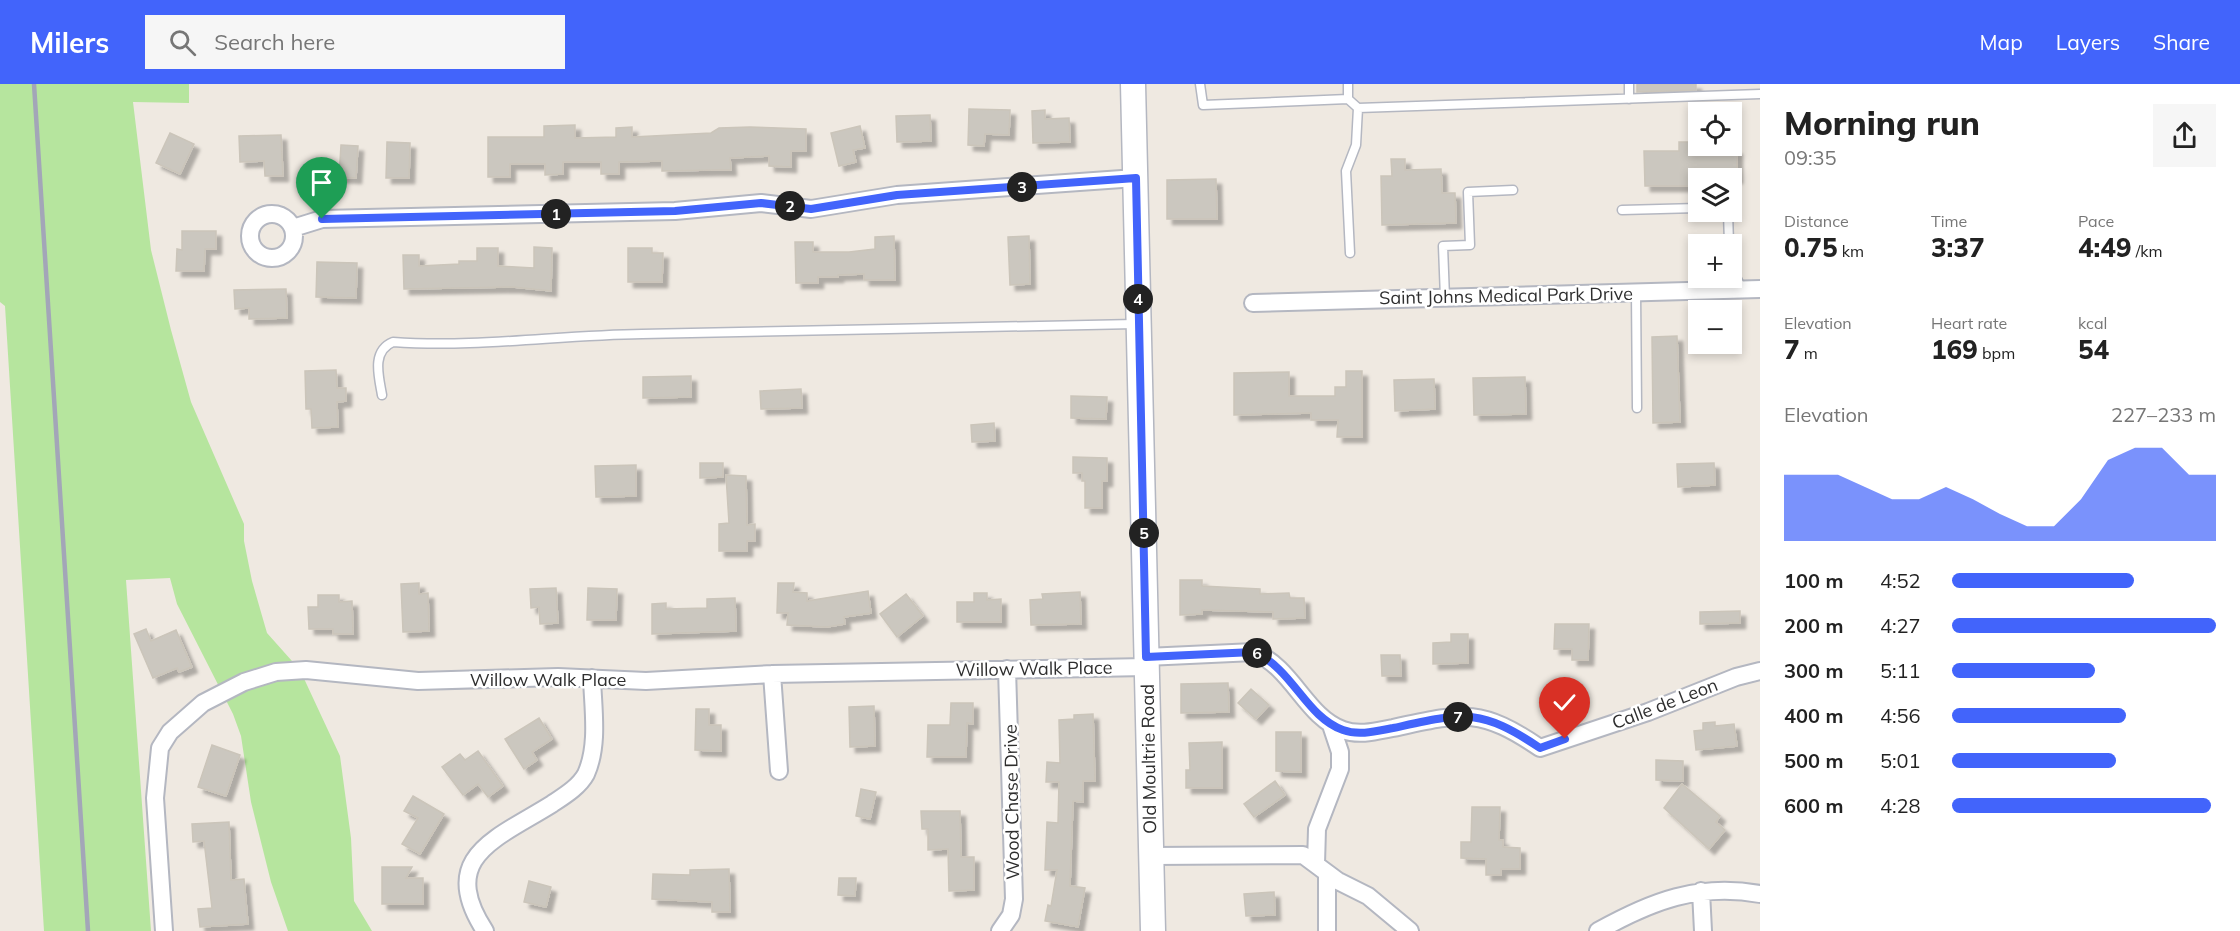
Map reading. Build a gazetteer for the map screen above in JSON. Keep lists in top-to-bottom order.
{
  "streets": {
    "main road": ["Old Moultrie Road"],
    "street": [
      "Saint Johns Medical Park Drive",
      "Willow Walk Place",
      "Calle de Leon",
      "Wood Chase Drive"
    ]
  },
  "crossings": [
    ["Willow Walk Place", "Calle de Leon"],
    ["Willow Walk Place", "Old Moultrie Road"],
    ["Willow Walk Place", "Wood Chase Drive"],
    ["Calle de Leon", "Old Moultrie Road"]
  ],
  "page": {
    "header": "Milers",
    "search": "Search here",
    "nav": ["Map", "Layers", "Share"],
    "heading": ["Morning run", "09:35"],
    "map_buttons": ["+", "−"],
    "pins": [
      "3",
      "2",
      "1",
      "4",
      "5",
      "6",
      "7"
    ],
    "stats": [
      ["Distance", "0.75 km"],
      ["Time", "3:37"],
      ["Pace", "4:49 /km"],
      ["Elevation", "7 m"],
      ["Heart rate", "169 bpm"],
      ["kcal", "54"]
    ],
    "chart": ["Elevation", "227–233 m"],
    "list": [
      {
        "name": "100 m",
        "note": "4:52"
      },
      {
        "name": "200 m",
        "note": "4:27"
      },
      {
        "name": "300 m",
        "note": "5:11"
      },
      {
        "name": "400 m",
        "note": "4:56"
      },
      {
        "name": "500 m",
        "note": "5:01"
      },
      {
        "name": "600 m",
        "note": "4:28"
      }
    ]
  }
}
